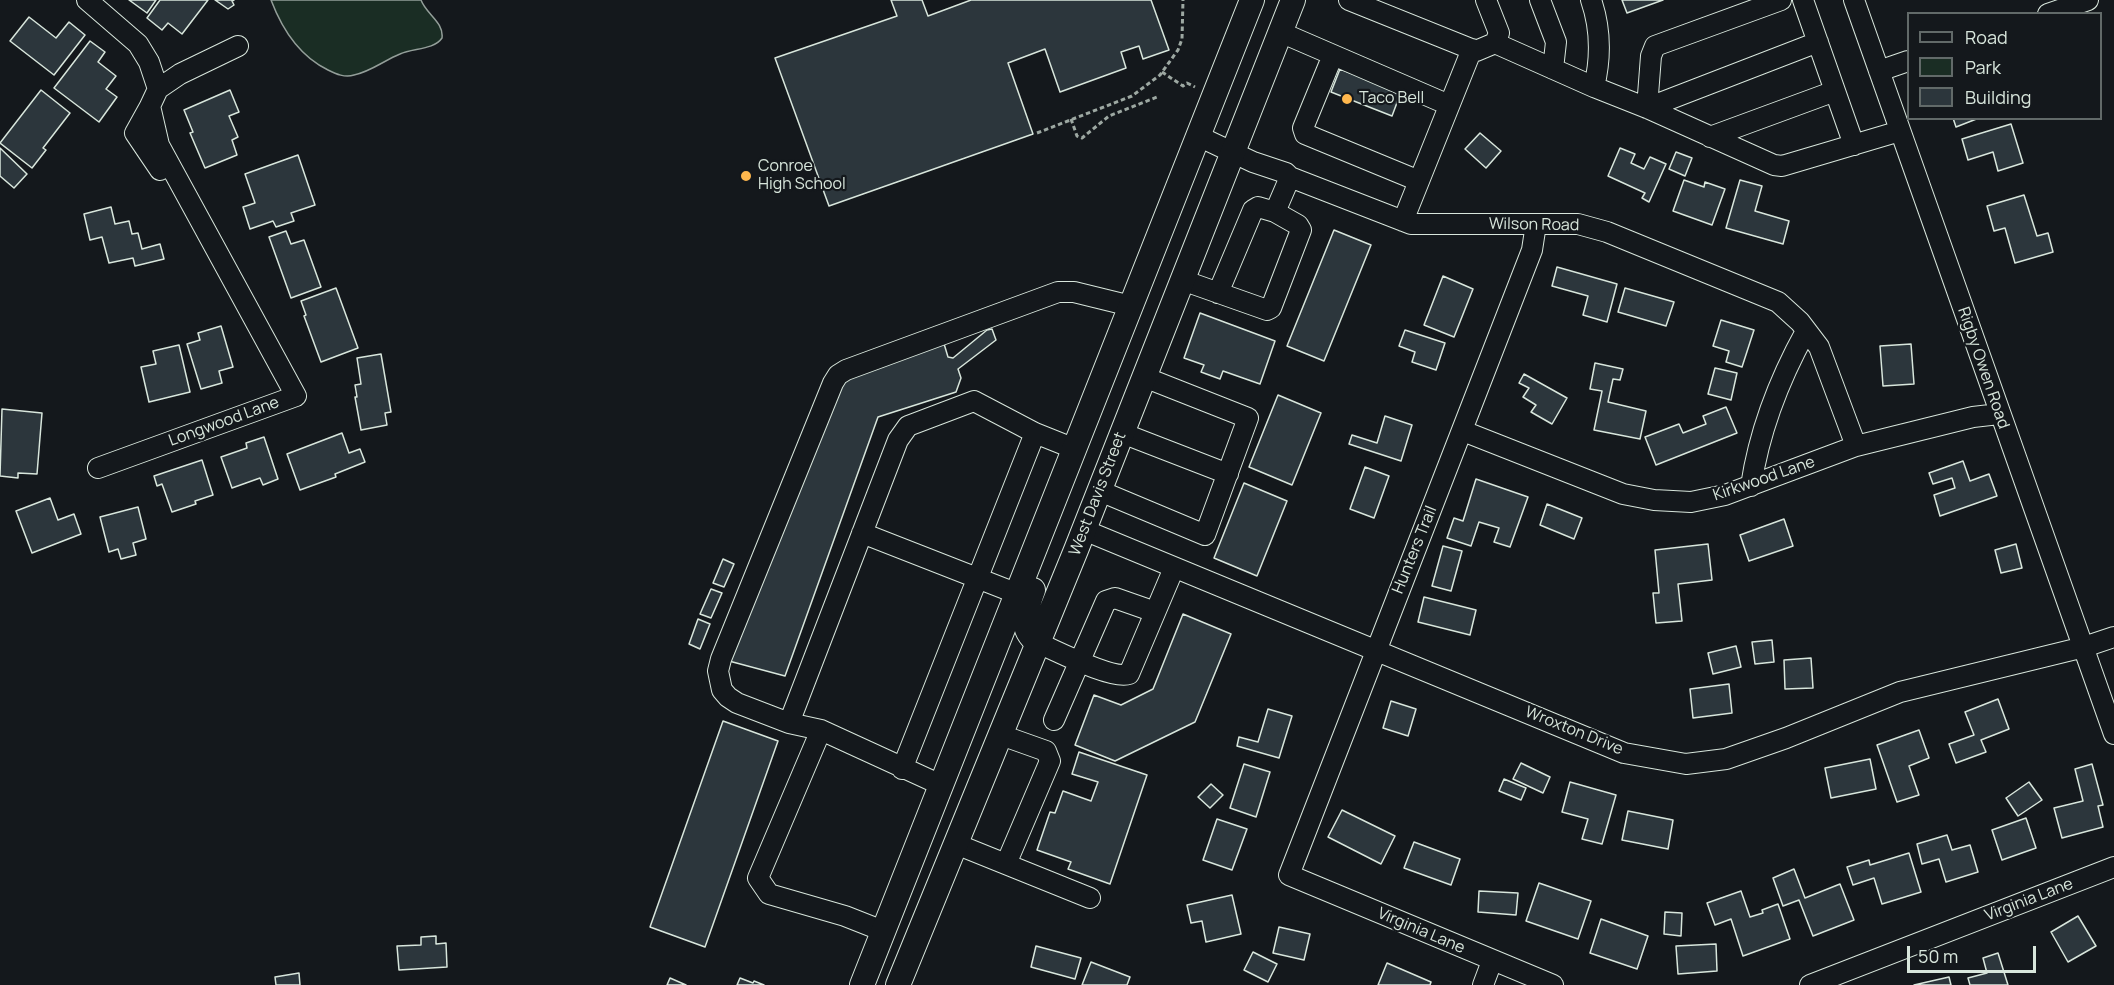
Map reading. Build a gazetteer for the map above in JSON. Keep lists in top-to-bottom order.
{
  "streets": {
    "main road": ["West Davis Street"],
    "street": [
      "Wilson Road",
      "Rigby Owen Road",
      "Longwood Lane",
      "Kirkwood Lane",
      "Hunters Trail",
      "Wroxton Drive",
      "Virginia Lane"
    ]
  },
  "crossings": [
    ["Wilson Road", "Kirkwood Lane"],
    ["Wilson Road", "West Davis Street"],
    ["Wilson Road", "Hunters Trail"],
    ["Rigby Owen Road", "Kirkwood Lane"],
    ["Rigby Owen Road", "Wroxton Drive"],
    ["Kirkwood Lane", "Hunters Trail"],
    ["West Davis Street", "Wroxton Drive"],
    ["Hunters Trail", "Wroxton Drive"],
    ["Hunters Trail", "Virginia Lane"]
  ],
  "places": ["Taco Bell", "Conroe High School"],
  "legend": ["Road", "Park", "Building"],
  "scale_bar": "50 m"
}
